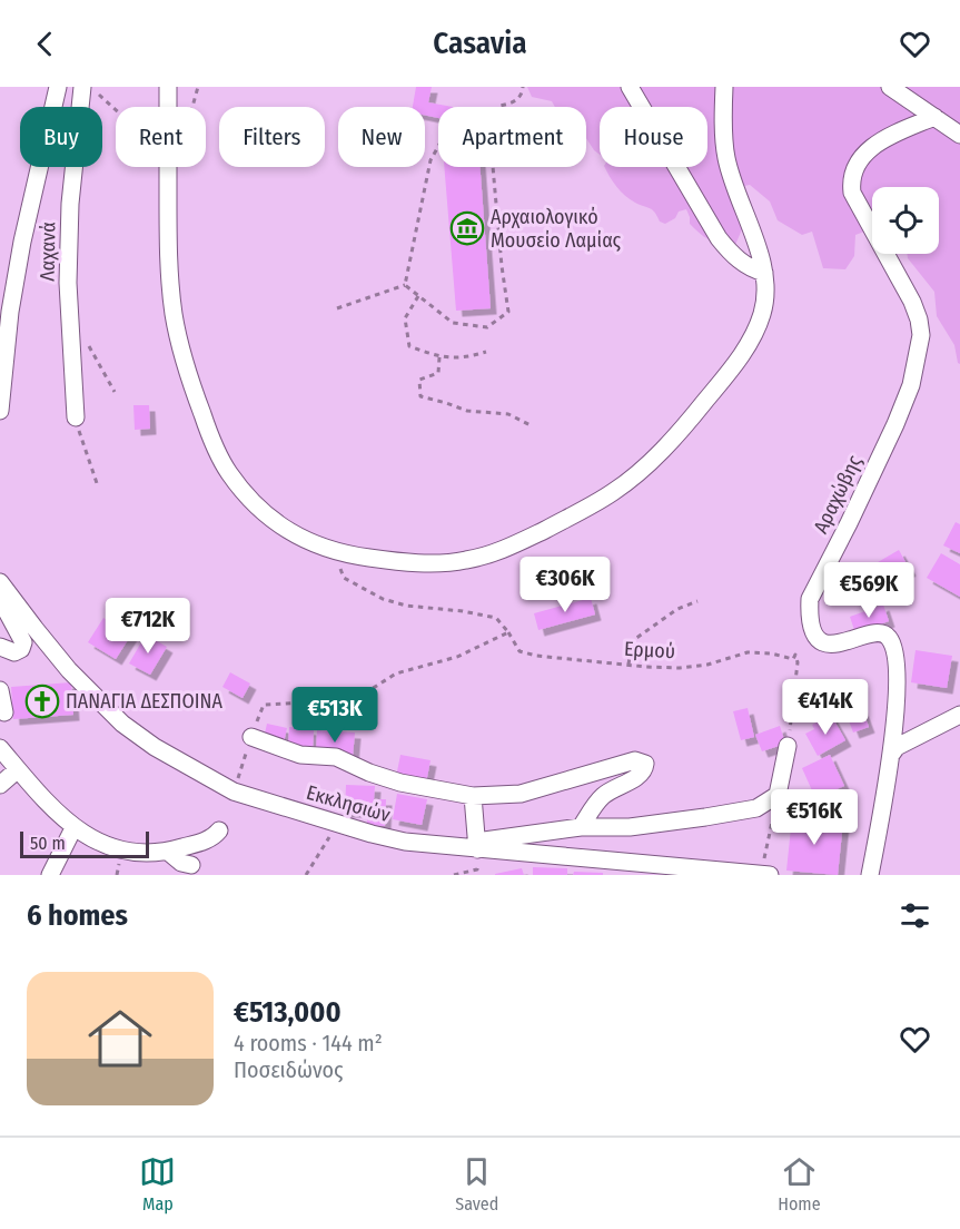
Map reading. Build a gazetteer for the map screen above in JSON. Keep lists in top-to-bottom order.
{
  "streets": {
    "street": ["Λαχανά", "Αραχώβης", "Εκκλησιών"],
    "path": ["Ερμού"]
  },
  "places": {
    "museum": ["Αρχαιολογικό Μουσείο Λαμίας"],
    "church": ["ΠΑΝΑΓΙΑ ΔΕΣΠΟΙΝΑ"]
  },
  "scale_bar": "50 m",
  "page": {
    "header": "Casavia",
    "chip": [
      "Buy",
      "Rent",
      "Filters",
      "New",
      "Apartment",
      "House"
    ],
    "price": [
      "€306K",
      "€569K",
      "€712K",
      "€414K",
      "€513K",
      "€516K"
    ],
    "scale": "50 m",
    "heading": "6 homes",
    "list": [
      {
        "name": "€513,000",
        "note": "4 rooms · 144 m² · Ποσειδώνος"
      }
    ],
    "tabs": ["Map", "Saved", "Home"]
  }
}
